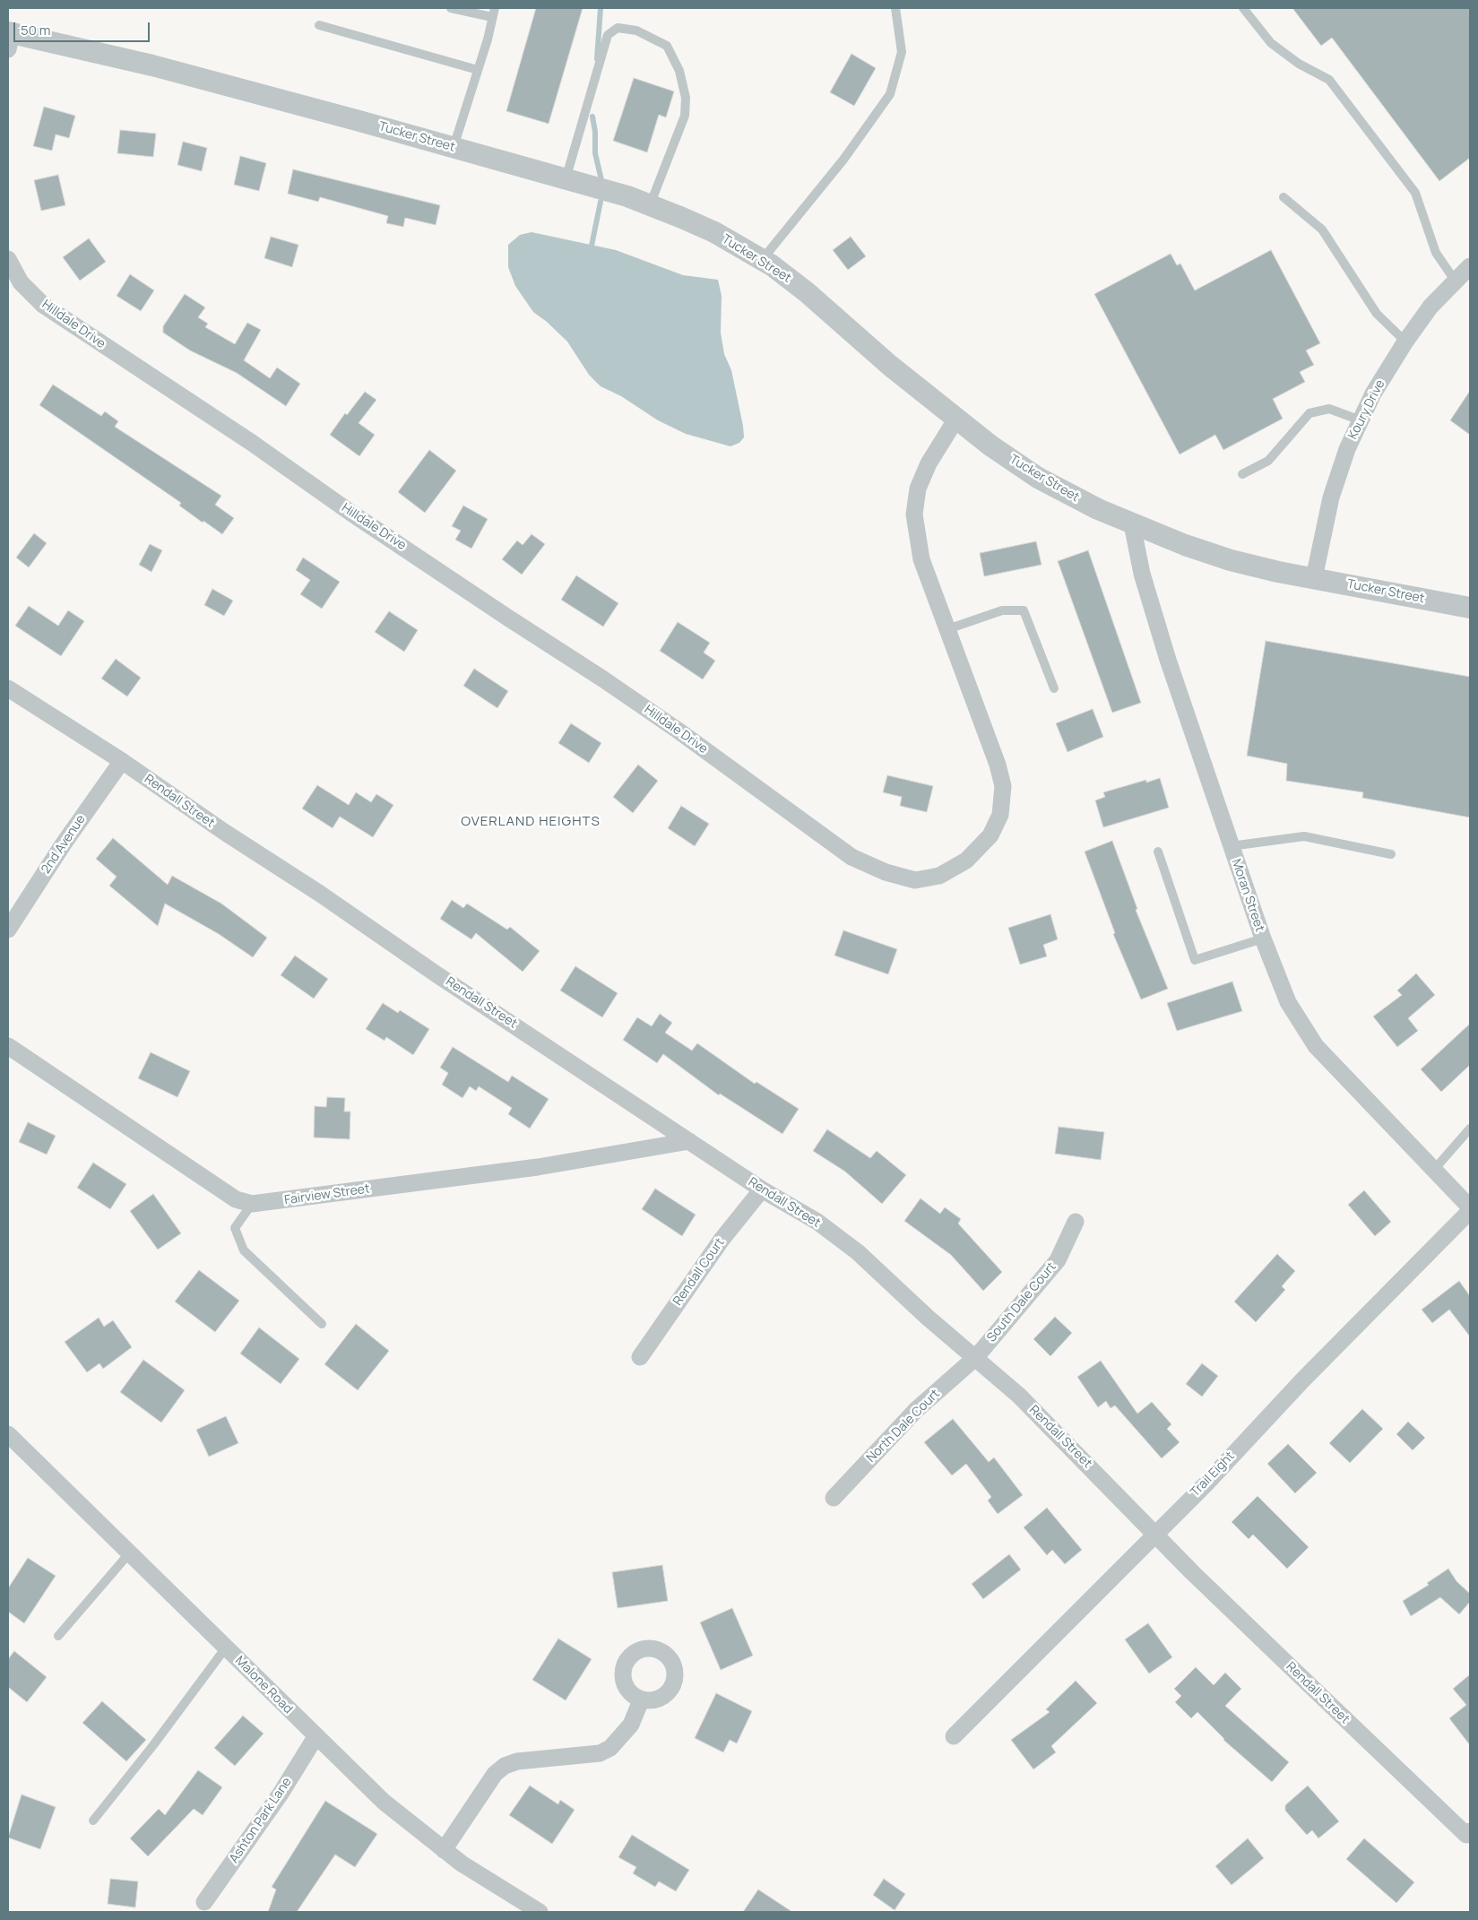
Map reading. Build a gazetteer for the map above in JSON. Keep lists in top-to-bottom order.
{
  "streets": {
    "street": [
      "Tucker Street",
      "Hilldale Drive",
      "Koury Drive",
      "Rendall Street",
      "2nd Avenue",
      "Moran Street",
      "Fairview Street",
      "Rendall Court",
      "South Dale Court",
      "North Dale Court",
      "Trail Eight",
      "Malone Road",
      "Ashton Park Lane"
    ]
  },
  "crossings": [
    ["Tucker Street", "Hilldale Drive"],
    ["Tucker Street", "Koury Drive"],
    ["Tucker Street", "Moran Street"],
    ["Rendall Street", "2nd Avenue"],
    ["Rendall Street", "Fairview Street"],
    ["Rendall Street", "Rendall Court"],
    ["Rendall Street", "South Dale Court"],
    ["Rendall Street", "North Dale Court"],
    ["Rendall Street", "Trail Eight"],
    ["South Dale Court", "North Dale Court"],
    ["Malone Road", "Ashton Park Lane"]
  ],
  "districts": ["OVERLAND HEIGHTS"],
  "scale_bar": "50 m"
}
